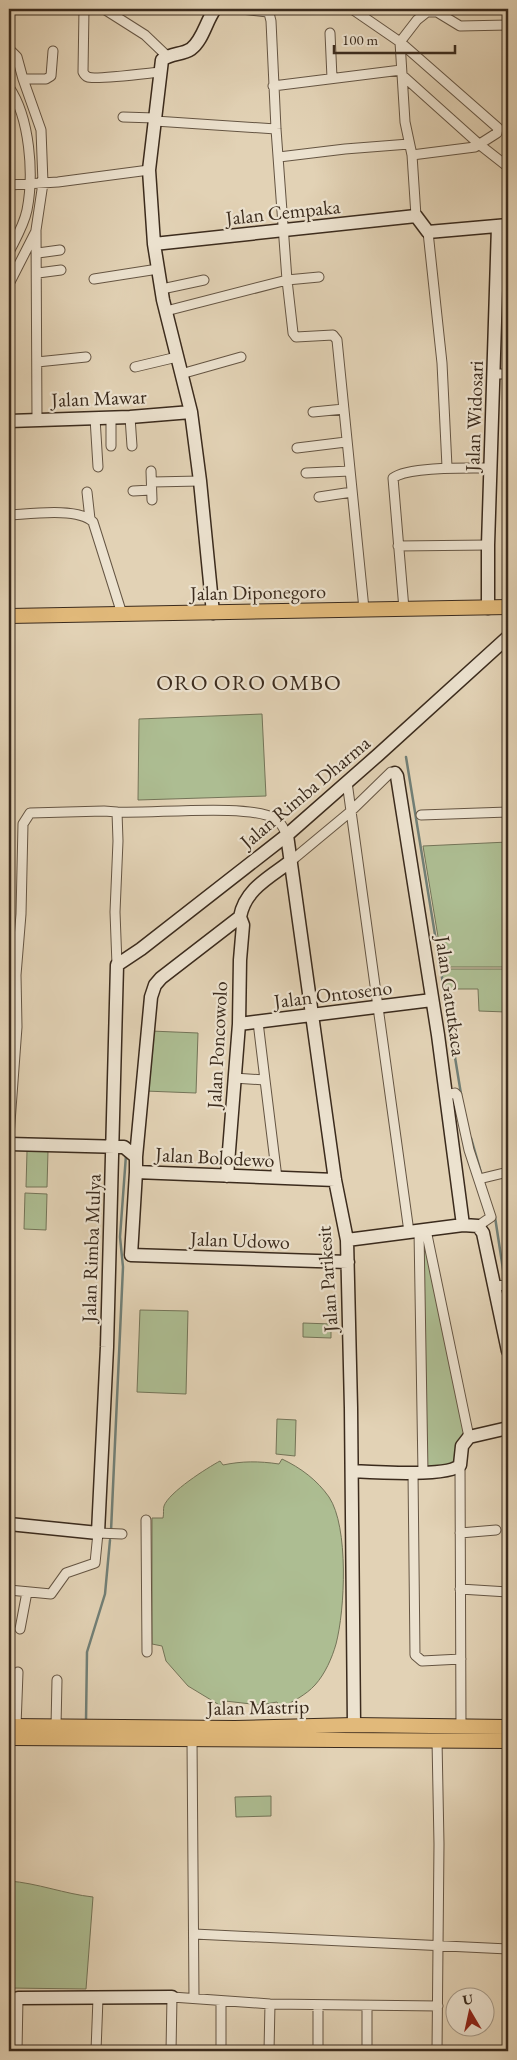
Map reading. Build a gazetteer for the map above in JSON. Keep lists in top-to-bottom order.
{
  "streets": {
    "main road": ["Jalan Diponegoro", "Jalan Mastrip"],
    "street": [
      "Jalan Cempaka",
      "Jalan Mawar",
      "Jalan Widosari",
      "Jalan Rimba Dharma",
      "Jalan Ontoseno",
      "Jalan Gatutkaca",
      "Jalan Poncowolo",
      "Jalan Bolodewo",
      "Jalan Udowo",
      "Jalan Rimba Mulya",
      "Jalan Parikesit"
    ]
  },
  "crossings": [
    ["Jalan Widosari", "Jalan Diponegoro"],
    ["Jalan Rimba Dharma", "Jalan Rimba Mulya"],
    ["Jalan Rimba Dharma", "Jalan Parikesit"],
    ["Jalan Ontoseno", "Jalan Gatutkaca"],
    ["Jalan Ontoseno", "Jalan Poncowolo"],
    ["Jalan Ontoseno", "Jalan Parikesit"],
    ["Jalan Poncowolo", "Jalan Bolodewo"],
    ["Jalan Bolodewo", "Jalan Udowo"],
    ["Jalan Bolodewo", "Jalan Rimba Mulya"],
    ["Jalan Bolodewo", "Jalan Parikesit"],
    ["Jalan Udowo", "Jalan Parikesit"],
    ["Jalan Parikesit", "Jalan Mastrip"]
  ],
  "districts": ["ORO ORO OMBO"],
  "scale_bar": "100 m",
  "north": "top"
}
